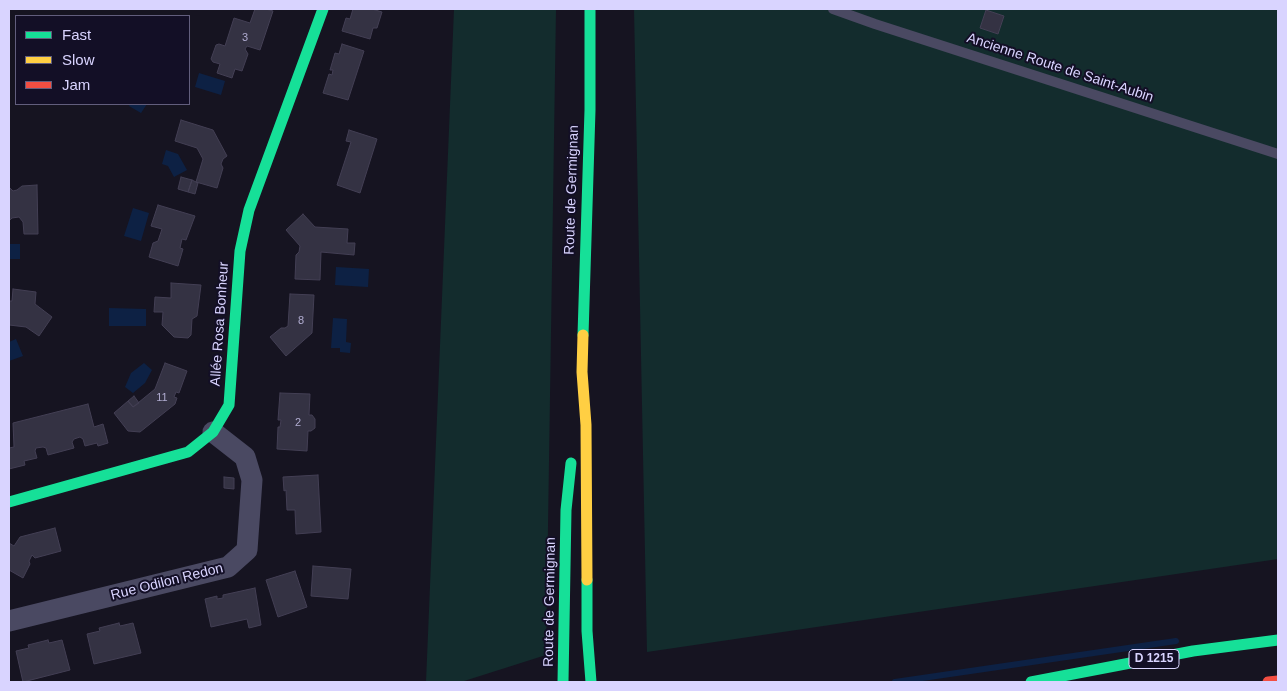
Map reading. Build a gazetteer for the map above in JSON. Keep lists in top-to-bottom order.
{
  "streets": {
    "street": [
      "Route de Germignan",
      "Allée Rosa Bonheur",
      "Rue Odilon Redon",
      "D 1215"
    ],
    "lane": ["Ancienne Route de Saint-Aubin"]
  },
  "crossings": [
    ["Allée Rosa Bonheur", "Rue Odilon Redon"]
  ],
  "house_numbers": [
    "3",
    "8",
    "11",
    "2"
  ],
  "legend": ["Fast", "Slow", "Jam"]
}
